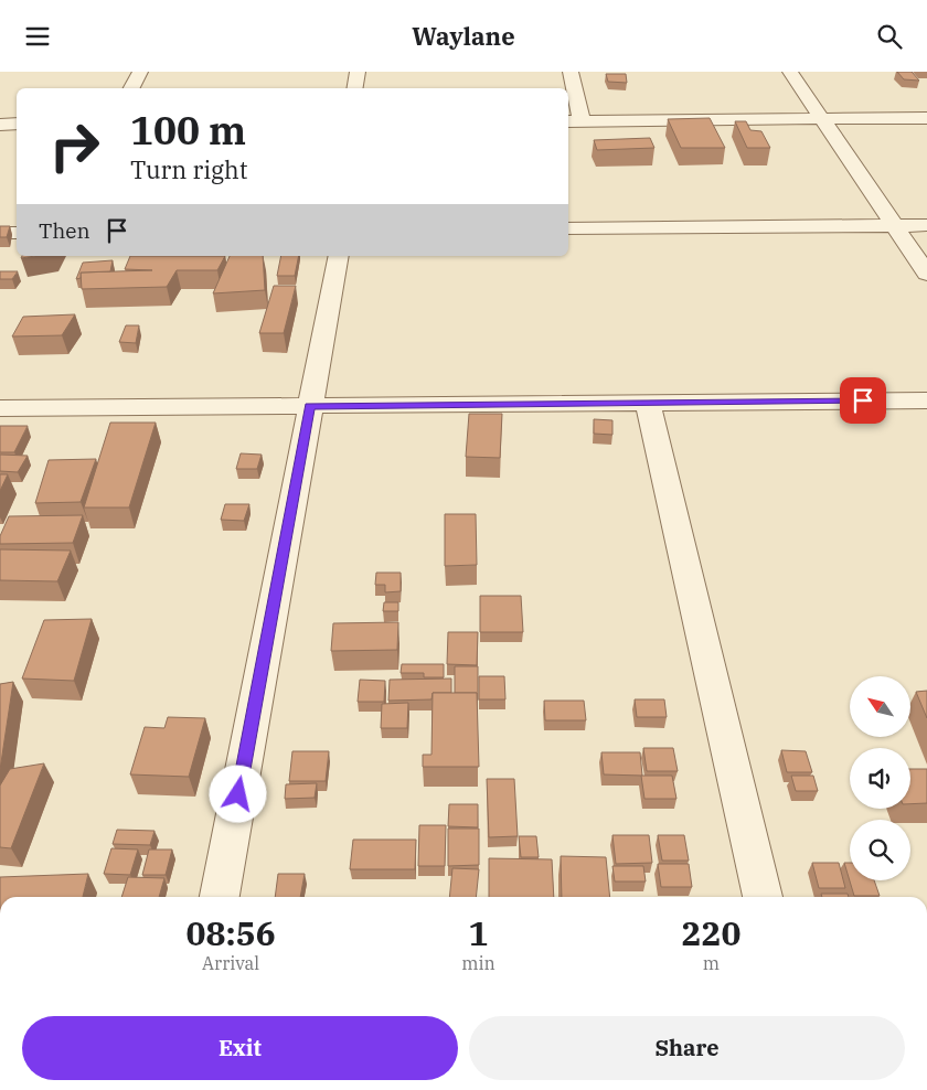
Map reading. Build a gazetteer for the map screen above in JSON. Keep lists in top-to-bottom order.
{
  "north": "top left",
  "page": {
    "header": "Waylane",
    "turn": ["100 m", "Turn right"],
    "then": "Then",
    "eta": [
      "08:56",
      "Arrival",
      "1",
      "min",
      "220",
      "m"
    ],
    "buttons": ["Exit", "Share"]
  }
}
